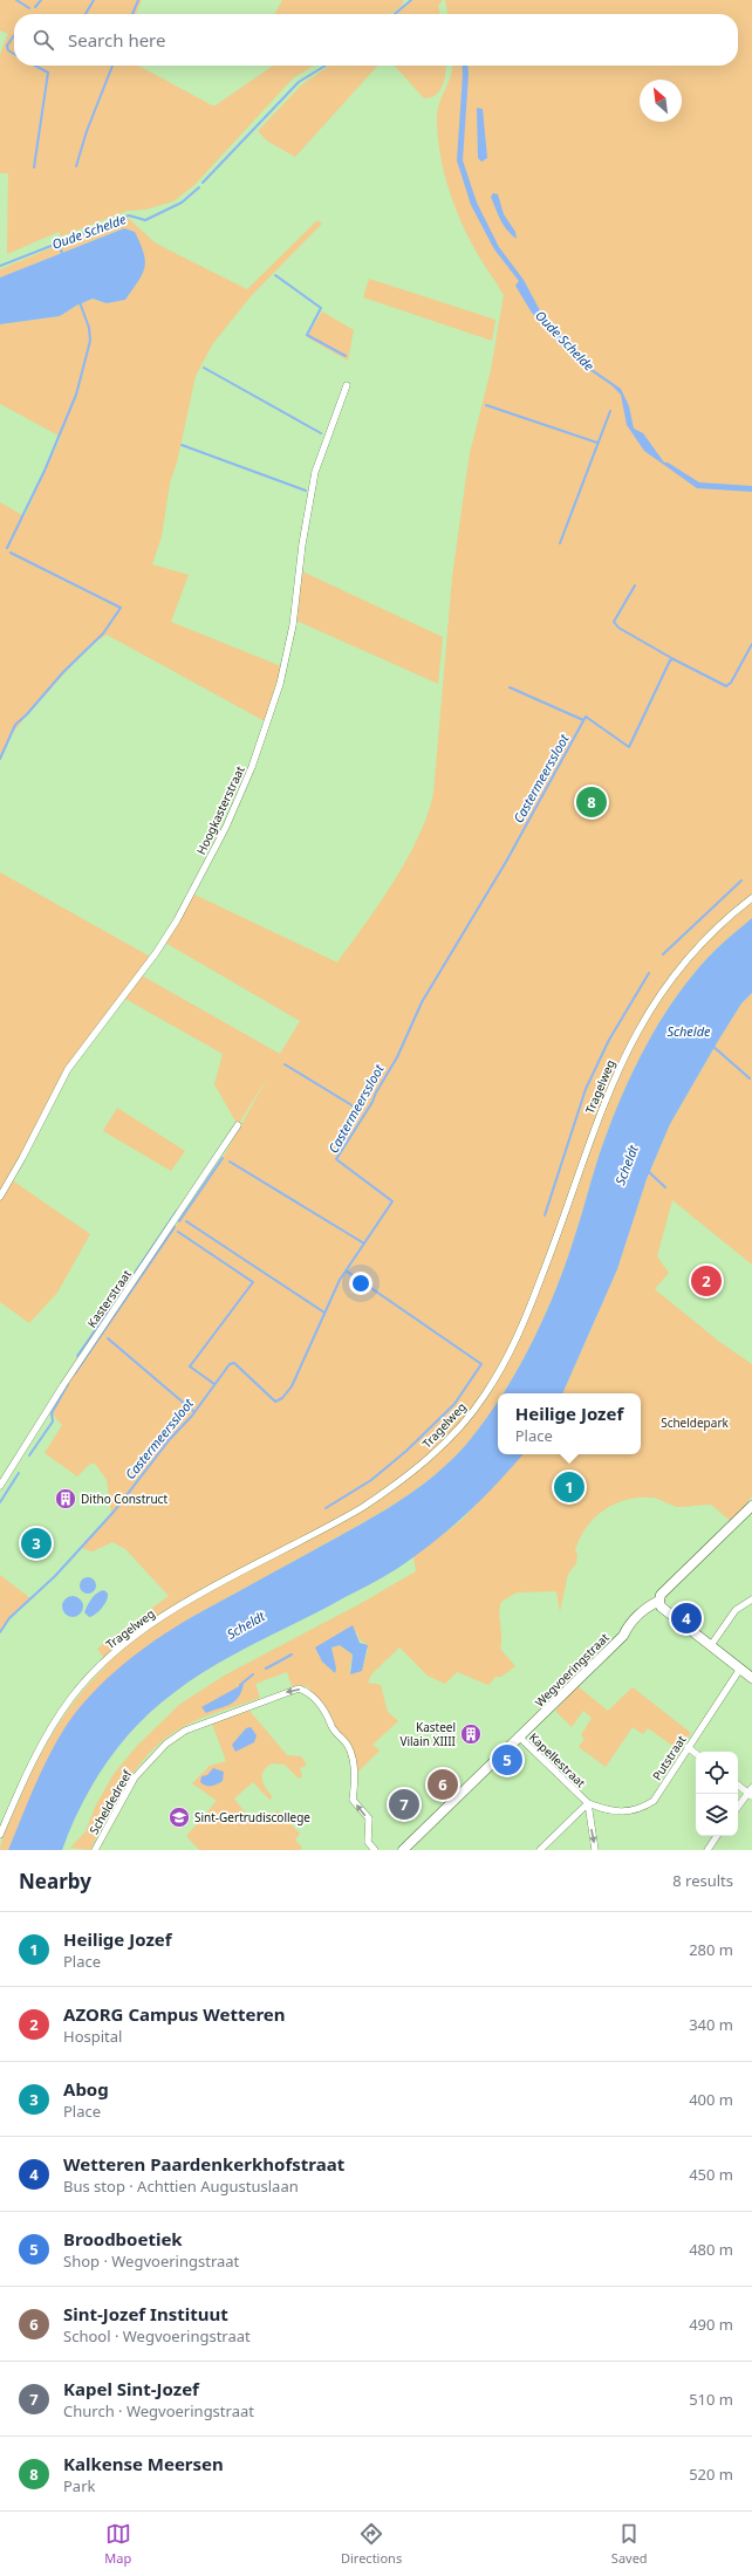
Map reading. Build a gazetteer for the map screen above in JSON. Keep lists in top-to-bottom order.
{
  "streets": {
    "street": [
      "Hoogkasterstraat",
      "Tragelweg",
      "Kasterstraat",
      "Wegvoeringstraat",
      "Putstraat",
      "Kapellestraat",
      "Scheldedreef"
    ]
  },
  "crossings": [
    ["Wegvoeringstraat", "Kapellestraat"],
    ["Putstraat", "Kapellestraat"]
  ],
  "water": [
    "Oude Schelde",
    "Castermeerssloot",
    "Schelde",
    "Scheldt"
  ],
  "parks": ["Scheldepark"],
  "places": {
    "building": ["Ditho Construct", "Kasteel Vilain XIIII"],
    "school or university": ["Sint-Gertrudiscollege"]
  },
  "north": "top left",
  "page": {
    "search": "Search here",
    "pins": [
      "8",
      "2",
      "1",
      "3",
      "4",
      "5",
      "6",
      "7"
    ],
    "popup": ["Heilige Jozef", "Place"],
    "heading": ["Nearby", "8 results"],
    "list": [
      {
        "mark": "1",
        "name": "Heilige Jozef",
        "note": "Place",
        "value": "280 m"
      },
      {
        "mark": "2",
        "name": "AZORG Campus Wetteren",
        "note": "Hospital",
        "value": "340 m"
      },
      {
        "mark": "3",
        "name": "Abog",
        "note": "Place",
        "value": "400 m"
      },
      {
        "mark": "4",
        "name": "Wetteren Paardenkerkhofstraat",
        "note": "Bus stop · Achttien Augustuslaan",
        "value": "450 m"
      },
      {
        "mark": "5",
        "name": "Broodboetiek",
        "note": "Shop · Wegvoeringstraat",
        "value": "480 m"
      },
      {
        "mark": "6",
        "name": "Sint-Jozef Instituut",
        "note": "School · Wegvoeringstraat",
        "value": "490 m"
      },
      {
        "mark": "7",
        "name": "Kapel Sint-Jozef",
        "note": "Church · Wegvoeringstraat",
        "value": "510 m"
      },
      {
        "mark": "8",
        "name": "Kalkense Meersen",
        "note": "Park",
        "value": "520 m"
      }
    ],
    "nav": ["Map", "Directions", "Saved"]
  }
}
